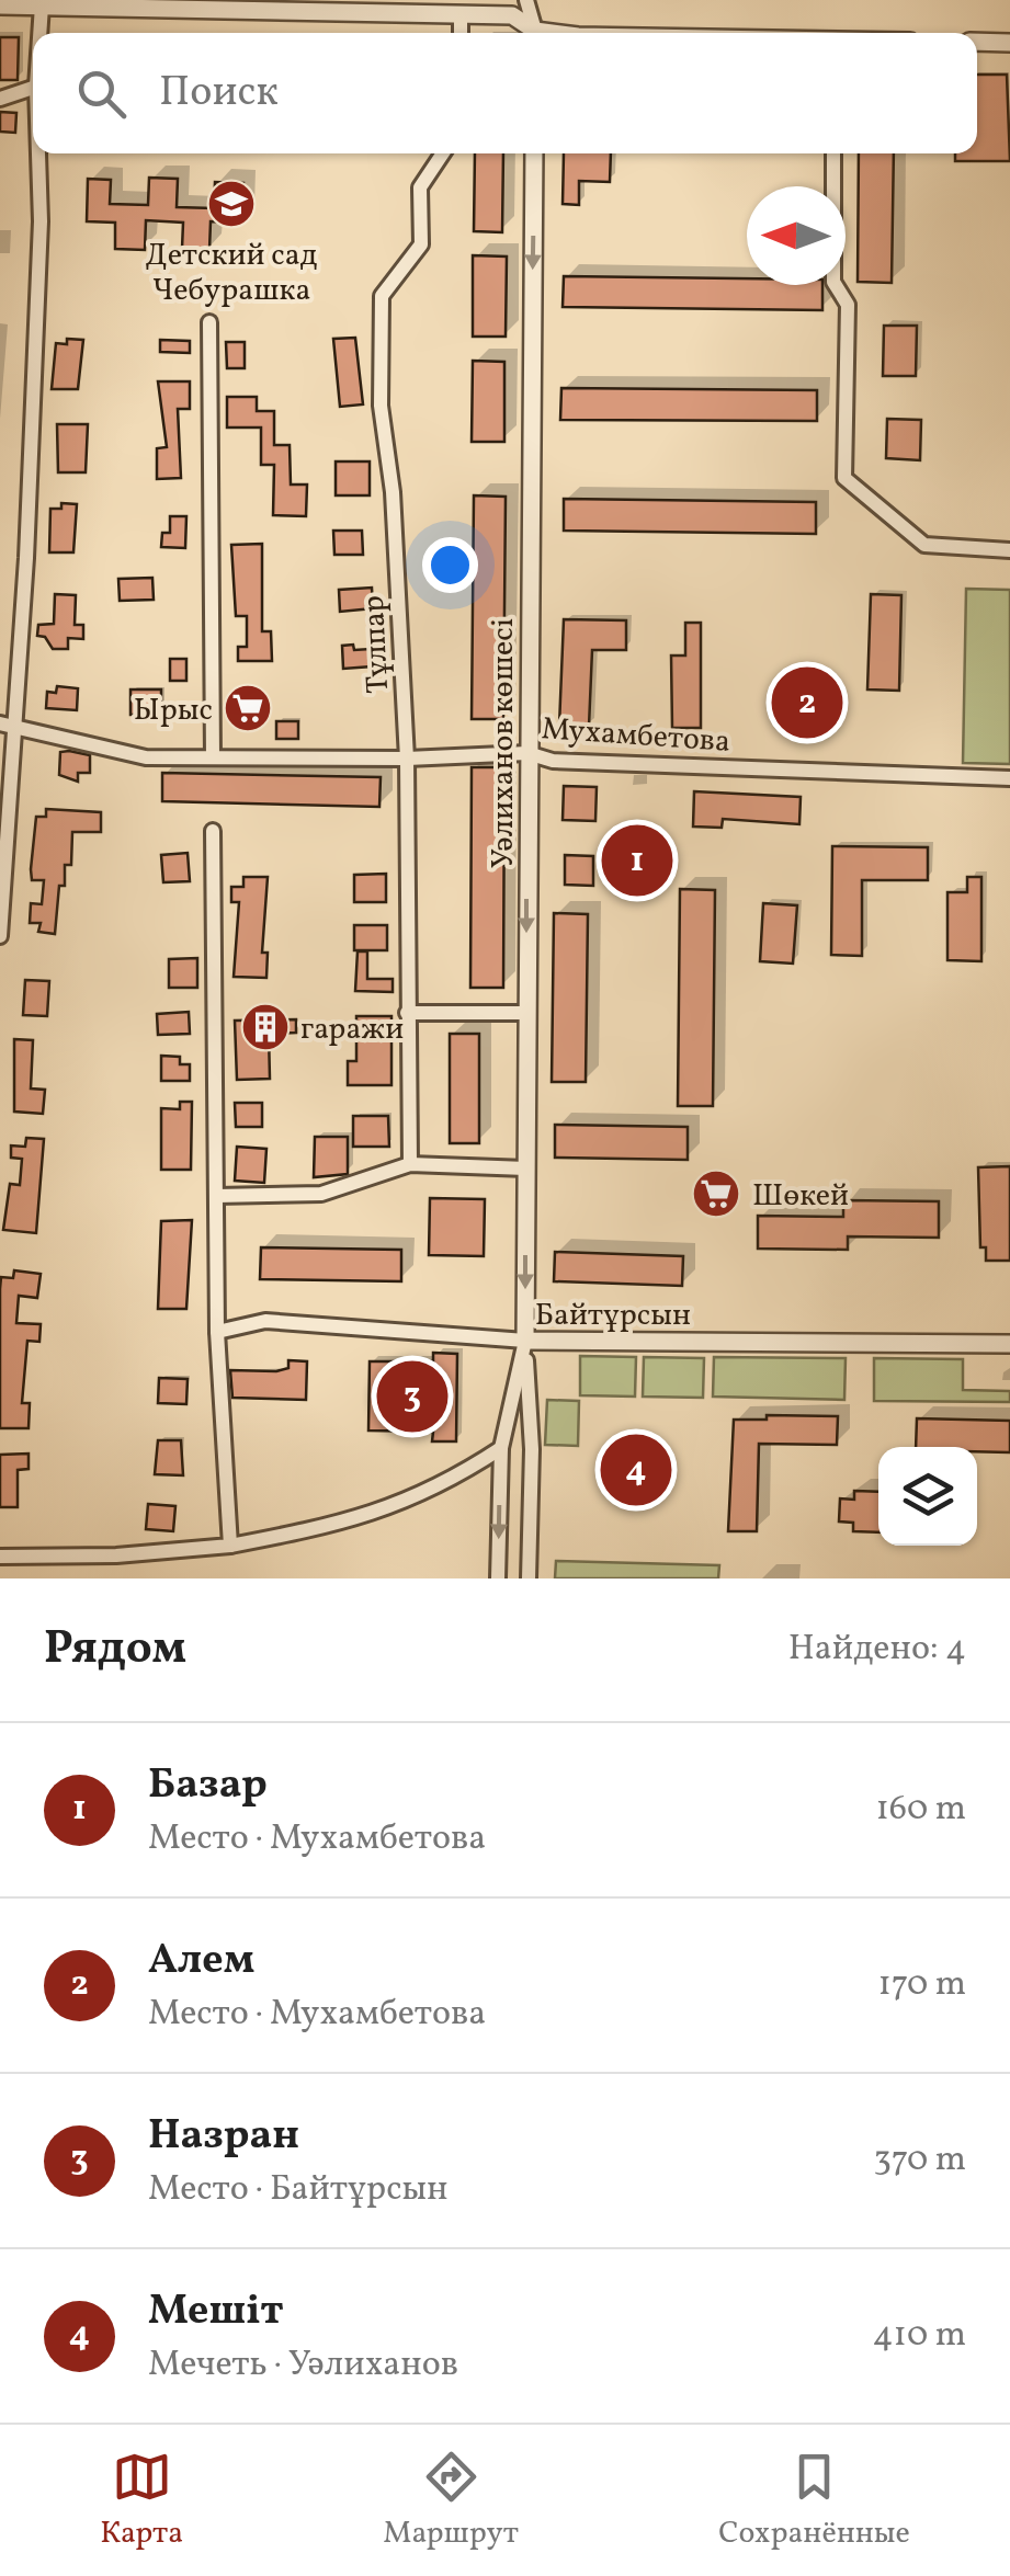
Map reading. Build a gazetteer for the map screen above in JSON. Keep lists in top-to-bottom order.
{
  "streets": {
    "street": [
      "Тұлпар",
      "Мухамбетова",
      "Уәлиханов көшесі",
      "Байтұрсын"
    ]
  },
  "crossings": [
    ["Тұлпар", "Мухамбетова"],
    ["Мухамбетова", "Уәлиханов көшесі"],
    ["Уәлиханов көшесі", "Байтұрсын"]
  ],
  "one_way": ["Уәлиханов көшесі"],
  "places": {
    "school or university": ["Детский сад Чебурашка"],
    "supermarket": ["Ырыс", "Шөкей"],
    "building": ["гаражи"]
  },
  "north": "left",
  "page": {
    "search": "Поиск",
    "pins": [
      "2",
      "1",
      "3",
      "4"
    ],
    "heading": ["Рядом", "Найдено: 4"],
    "list": [
      {
        "mark": "1",
        "name": "Базар",
        "note": "Место · Мухамбетова",
        "value": "160 m"
      },
      {
        "mark": "2",
        "name": "Алем",
        "note": "Место · Мухамбетова",
        "value": "170 m"
      },
      {
        "mark": "3",
        "name": "Назран",
        "note": "Место · Байтұрсын",
        "value": "370 m"
      },
      {
        "mark": "4",
        "name": "Мешіт",
        "note": "Мечеть · Уәлиханов",
        "value": "410 m"
      }
    ],
    "nav": ["Карта", "Маршрут", "Сохранённые"]
  }
}
